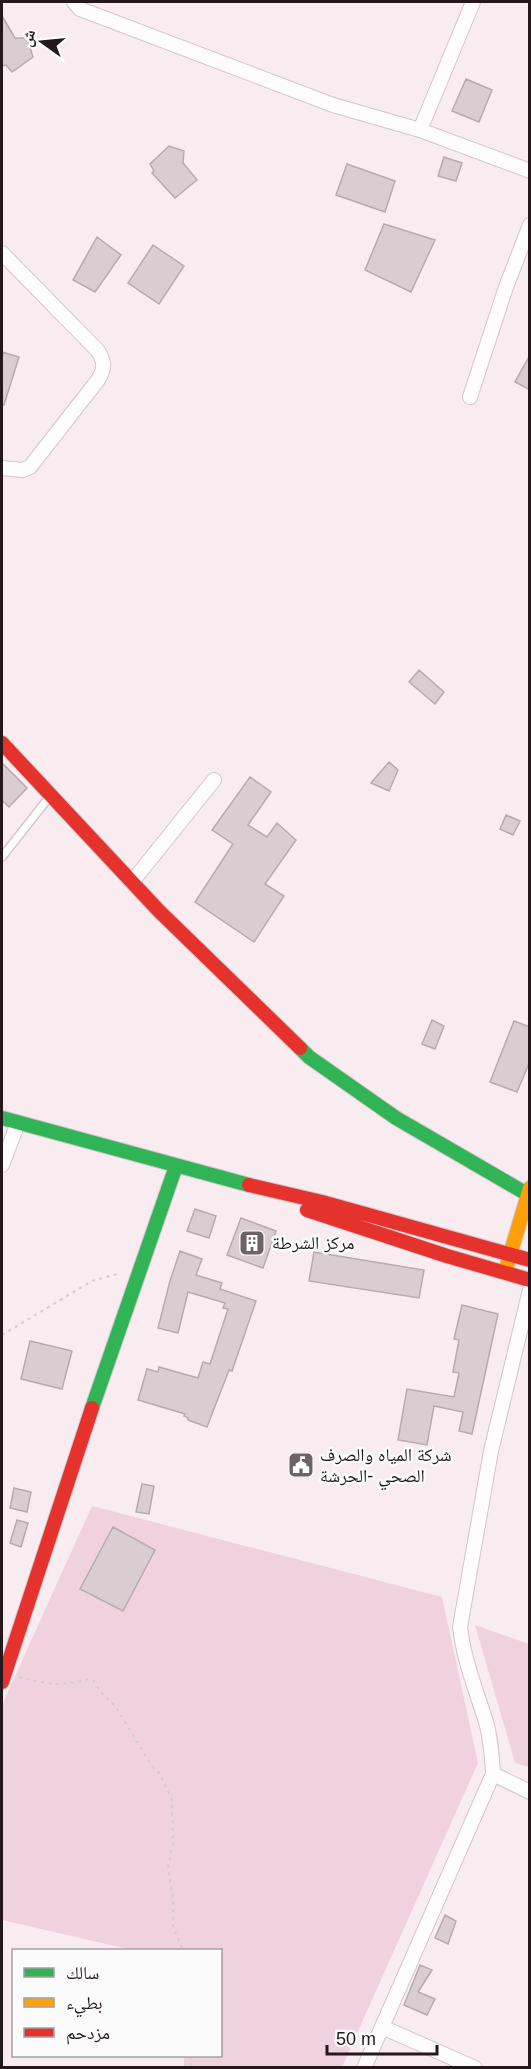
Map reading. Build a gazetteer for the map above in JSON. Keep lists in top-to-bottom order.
{
  "places": {
    "building": ["مركز الشرطة"],
    "public building": ["شركة المياه والصرف الصحي -الحرشة"]
  },
  "legend": ["سالك", "بطيء", "مزدحم"],
  "scale_bar": "50 m",
  "north": "left"
}
